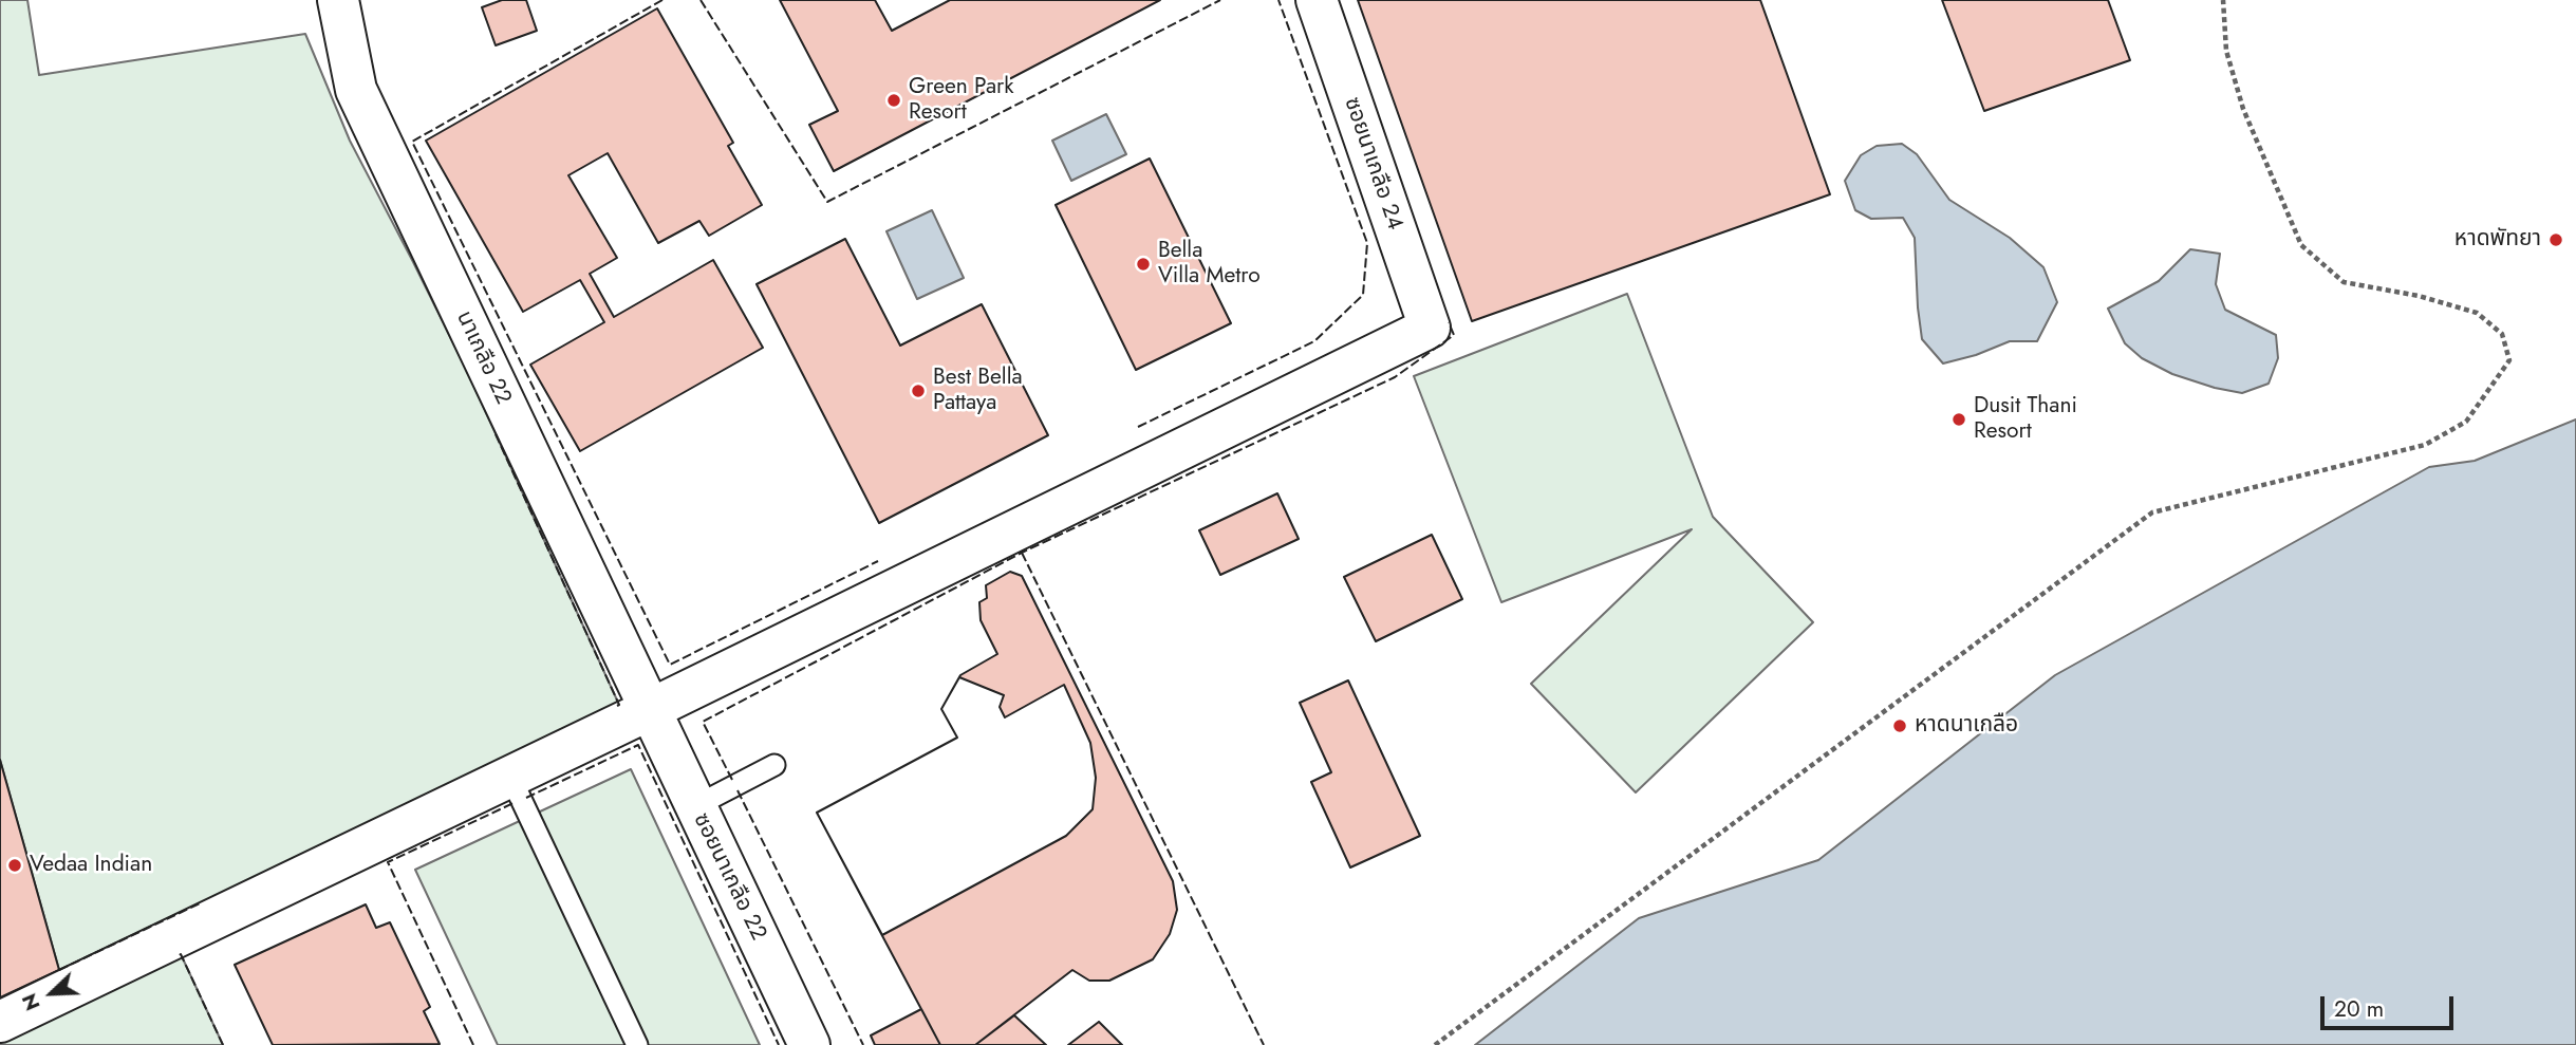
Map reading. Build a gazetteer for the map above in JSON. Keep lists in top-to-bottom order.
{
  "streets": {
    "street": ["ซอยนาเกลือ 24", "นาเกลือ 22", "ซอยนาเกลือ 22"]
  },
  "crossings": [
    ["ซอยนาเกลือ 24", "นาเกลือ 22"],
    ["ซอยนาเกลือ 24", "ซอยนาเกลือ 22"],
    ["นาเกลือ 22", "ซอยนาเกลือ 22"]
  ],
  "places": [
    "Green Park Resort",
    "หาดพัทยา",
    "Bella Villa Metro",
    "Best Bella Pattaya",
    "Dusit Thani Resort",
    "หาดนาเกลือ",
    "Vedaa Indian"
  ],
  "scale_bar": "20 m",
  "north": "bottom left"
}
